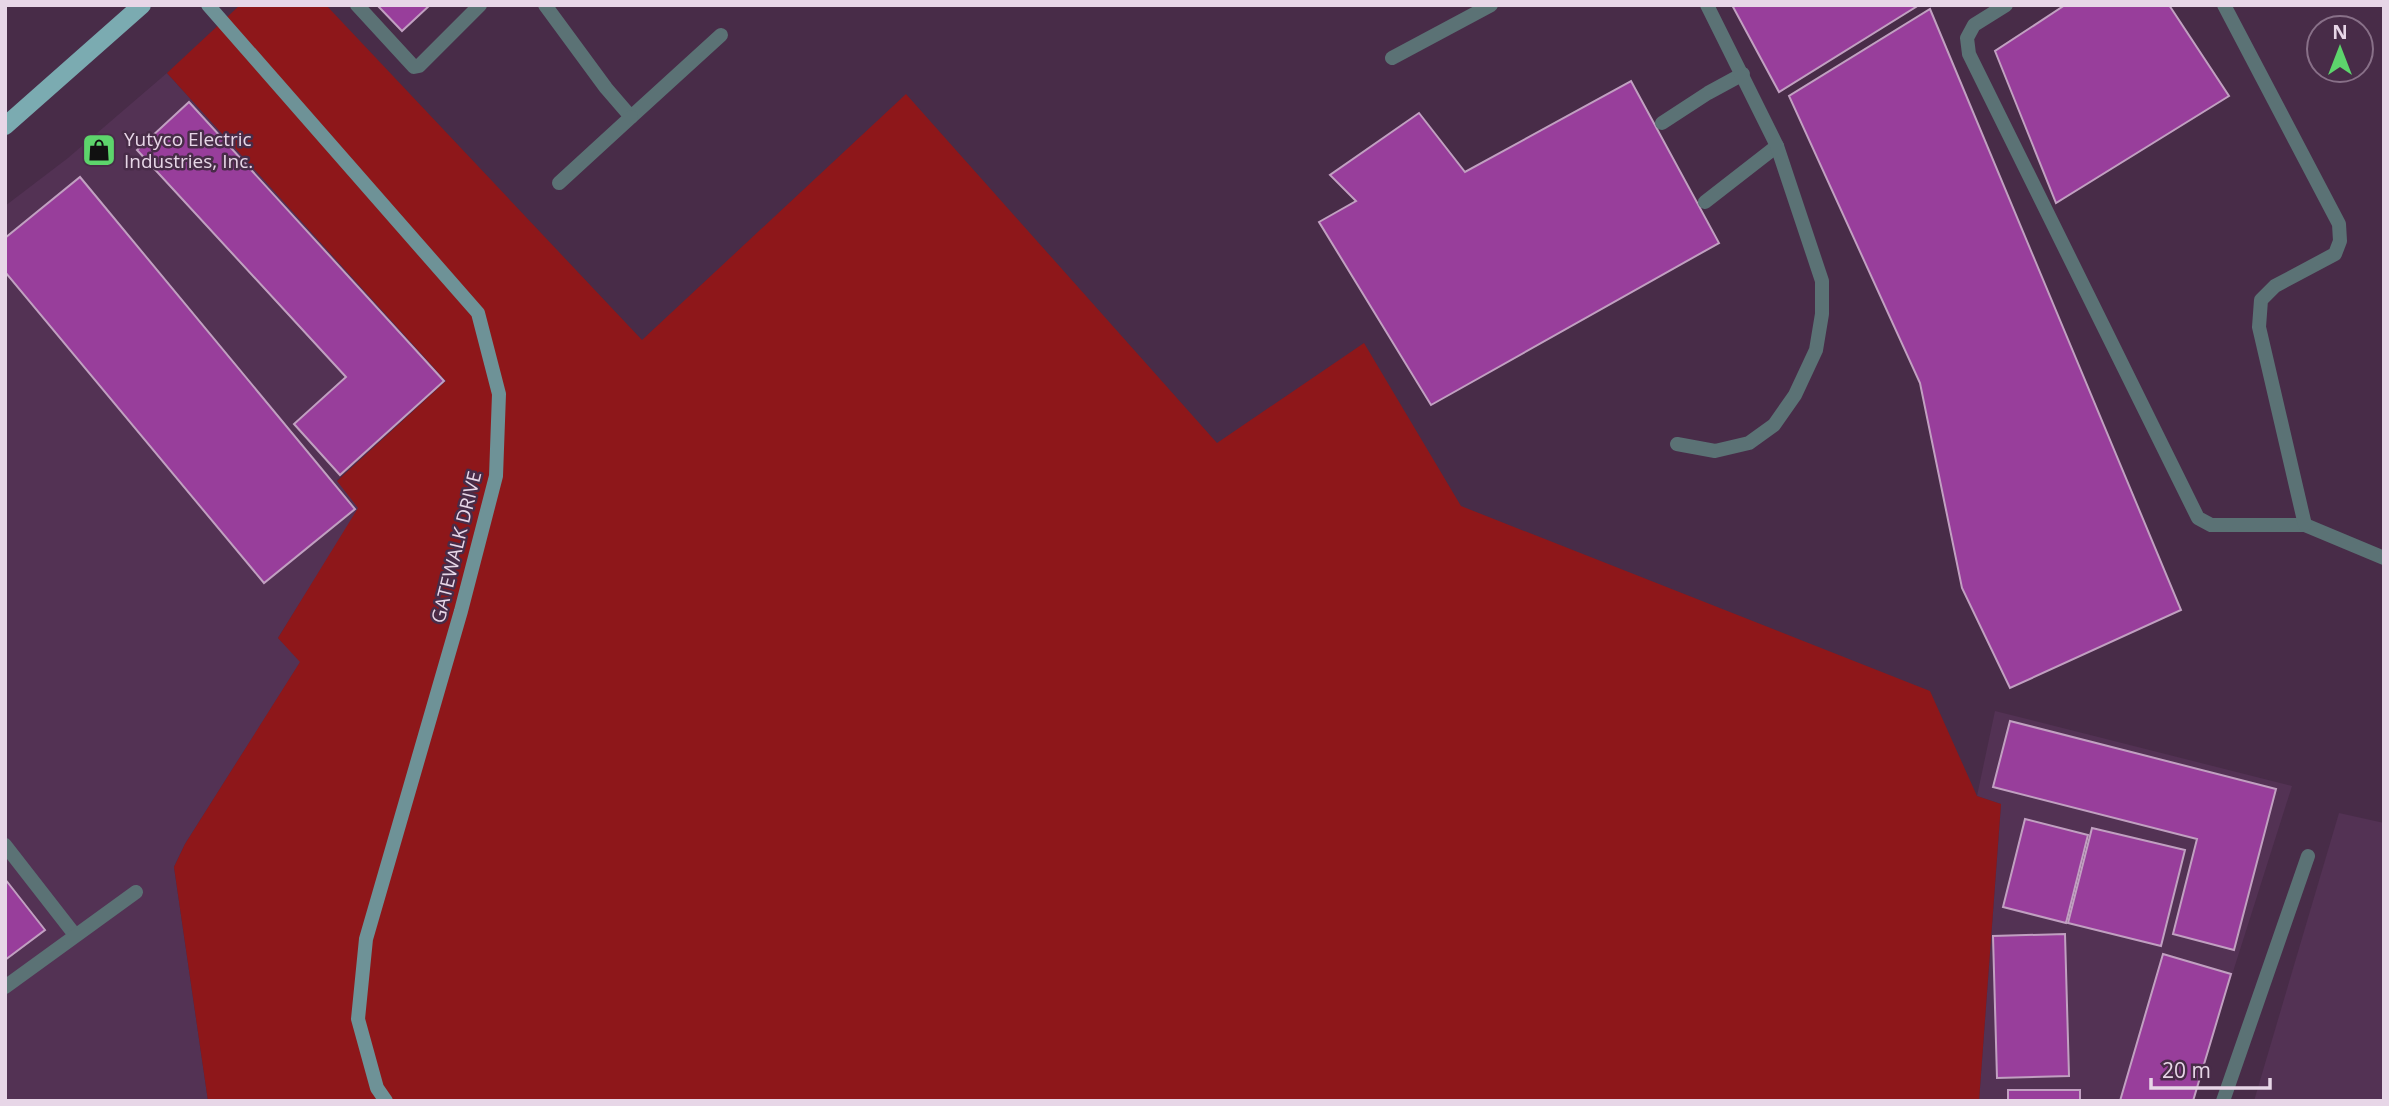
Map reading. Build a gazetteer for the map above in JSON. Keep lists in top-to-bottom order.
{
  "streets": {
    "main road": ["GATEWALK DRIVE"]
  },
  "places": {
    "shop": ["Yutyco Electric Industries, Inc."]
  },
  "scale_bar": "20 m",
  "north": "top"
}
